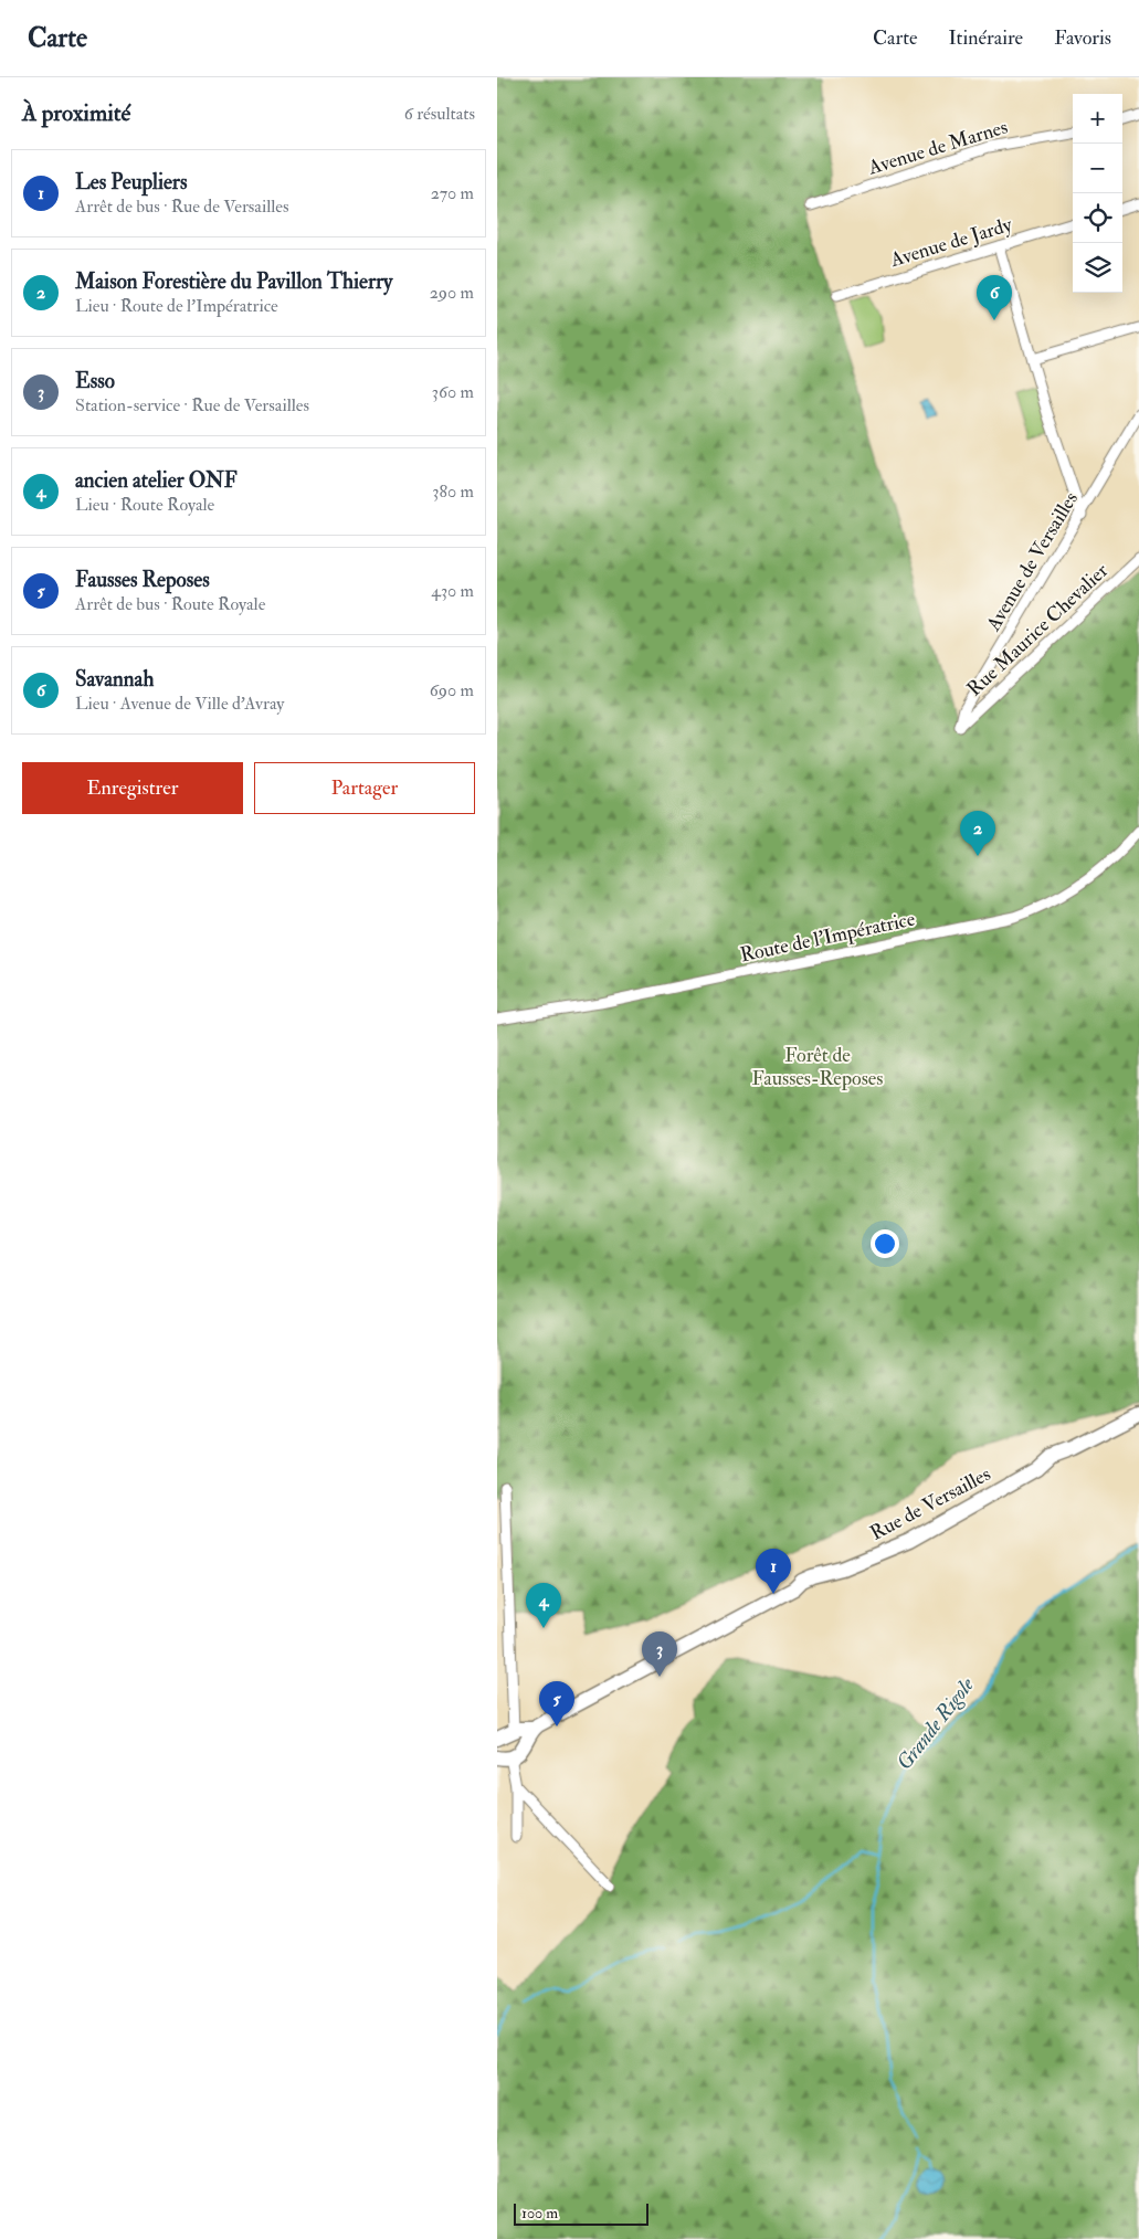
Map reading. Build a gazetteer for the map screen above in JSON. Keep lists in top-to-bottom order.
{
  "streets": {
    "main road": ["Rue de Versailles"],
    "street": [
      "Avenue de Marnes",
      "Avenue de Jardy",
      "Avenue de Versailles",
      "Rue Maurice Chevalier",
      "Route de l'Impératrice"
    ]
  },
  "crossings": [
    ["Avenue de Versailles", "Rue Maurice Chevalier"]
  ],
  "water": ["Grande Rigole"],
  "parks": ["Forêt de Fausses-Reposes"],
  "scale_bar": "100 m",
  "page": {
    "header": "Carte",
    "nav": ["Carte", "Itinéraire", "Favoris"],
    "heading": ["À proximité", "6 résultats"],
    "map_buttons": ["+", "−"],
    "list": [
      {
        "mark": "1",
        "name": "Les Peupliers",
        "note": "Arrêt de bus · Rue de Versailles",
        "value": "270 m"
      },
      {
        "mark": "2",
        "name": "Maison Forestière du Pavillon Thierry",
        "note": "Lieu · Route de l'Impératrice",
        "value": "290 m"
      },
      {
        "mark": "3",
        "name": "Esso",
        "note": "Station-service · Rue de Versailles",
        "value": "360 m"
      },
      {
        "mark": "4",
        "name": "ancien atelier ONF",
        "note": "Lieu · Route Royale",
        "value": "380 m"
      },
      {
        "mark": "5",
        "name": "Fausses Reposes",
        "note": "Arrêt de bus · Route Royale",
        "value": "430 m"
      },
      {
        "mark": "6",
        "name": "Savannah",
        "note": "Lieu · Avenue de Ville d'Avray",
        "value": "690 m"
      }
    ],
    "pins": [
      "6",
      "2",
      "1",
      "4",
      "3",
      "5"
    ],
    "buttons": ["Enregistrer", "Partager"],
    "scale": "100 m"
  }
}
